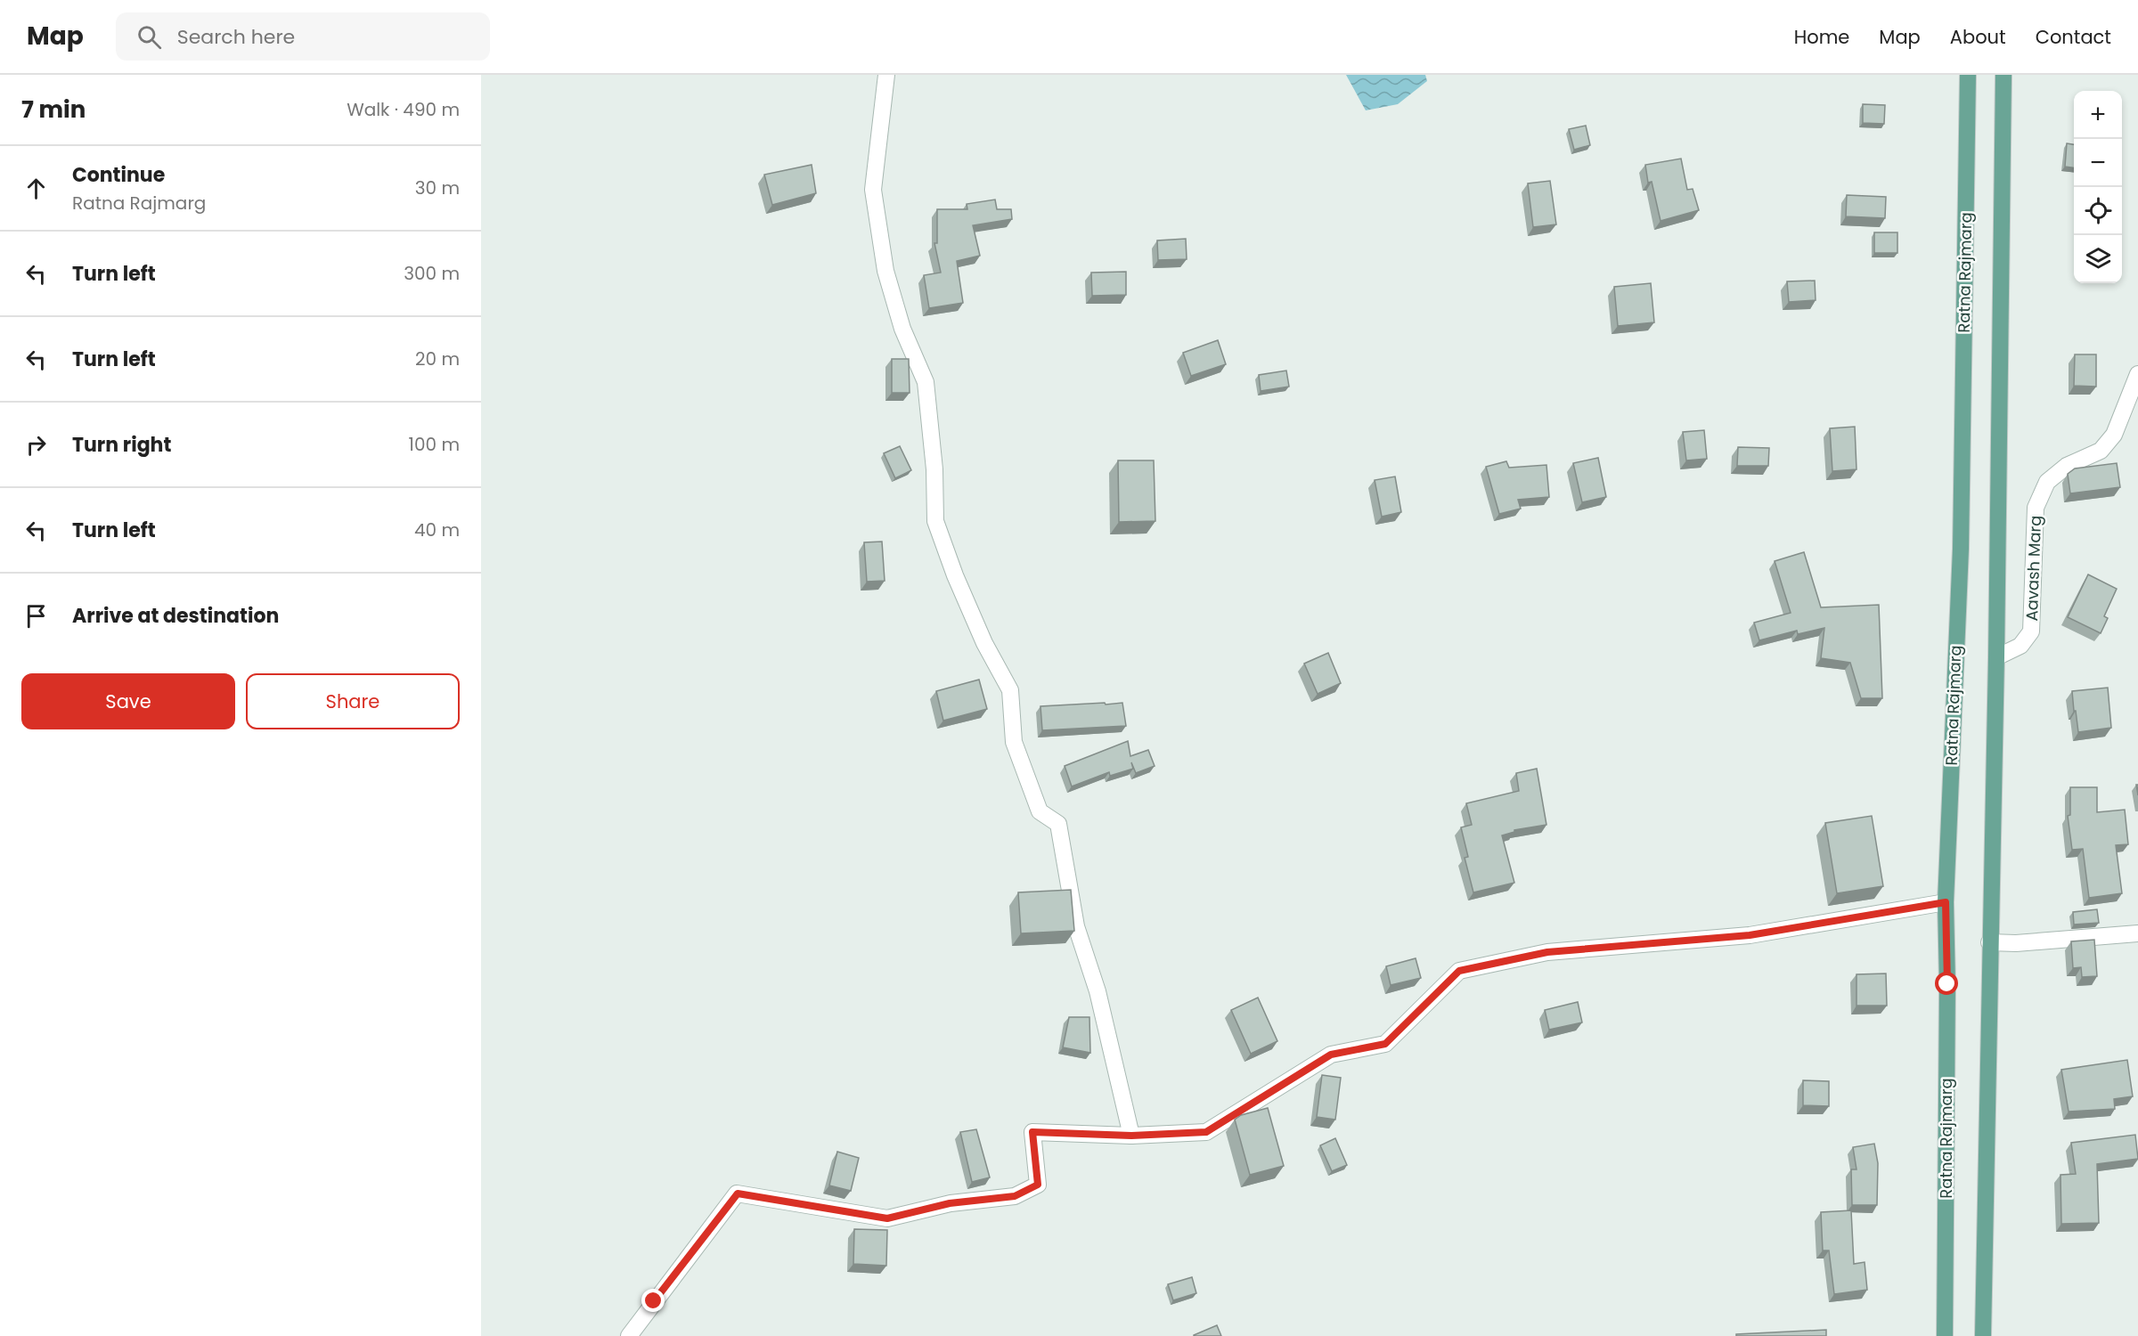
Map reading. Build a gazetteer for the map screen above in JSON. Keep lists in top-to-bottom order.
{
  "streets": {
    "main road": ["Ratna Rajmarg"],
    "street": ["Aavash Marg"]
  },
  "page": {
    "header": "Map",
    "search": "Search here",
    "nav": [
      "Home",
      "Map",
      "About",
      "Contact"
    ],
    "heading": ["7 min", "Walk · 490 m"],
    "map_buttons": ["+", "−"],
    "list": [
      ["Continue", "Ratna Rajmarg", "30 m"],
      ["Turn left", "300 m"],
      ["Turn left", "20 m"],
      ["Turn right", "100 m"],
      ["Turn left", "40 m"],
      "Arrive at destination"
    ],
    "buttons": ["Save", "Share"]
  }
}
